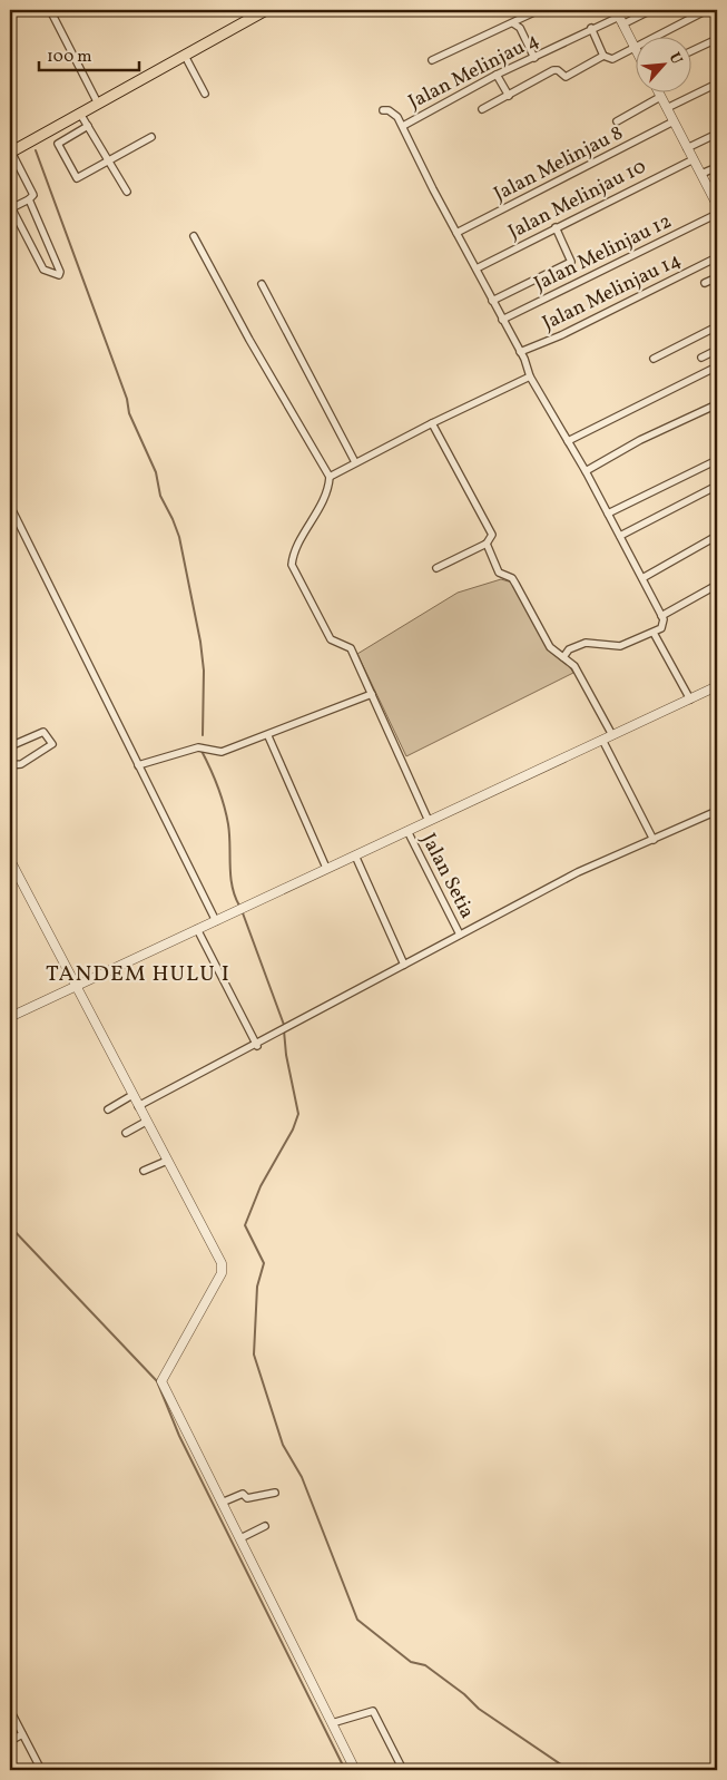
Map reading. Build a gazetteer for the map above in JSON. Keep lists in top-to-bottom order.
{
  "streets": {
    "street": [
      "Jalan Melinjau 4",
      "Jalan Melinjau 8",
      "Jalan Melinjau 10",
      "Jalan Melinjau 12",
      "Jalan Melinjau 14",
      "Jalan Setia"
    ]
  },
  "districts": ["TANDEM HULU I"],
  "scale_bar": "100 m",
  "north": "top right"
}
